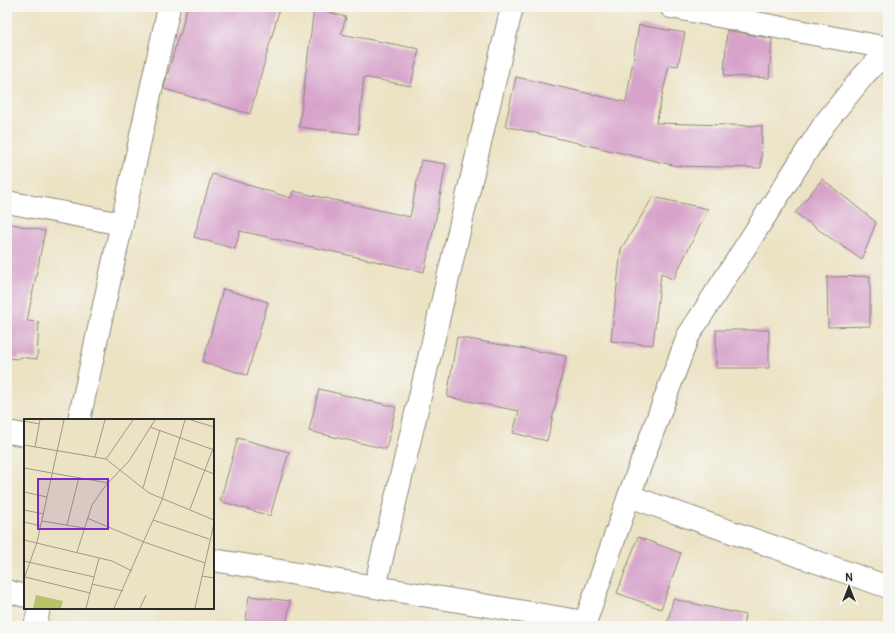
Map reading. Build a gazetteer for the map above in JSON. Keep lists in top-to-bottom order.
{
  "north": "top"
}
